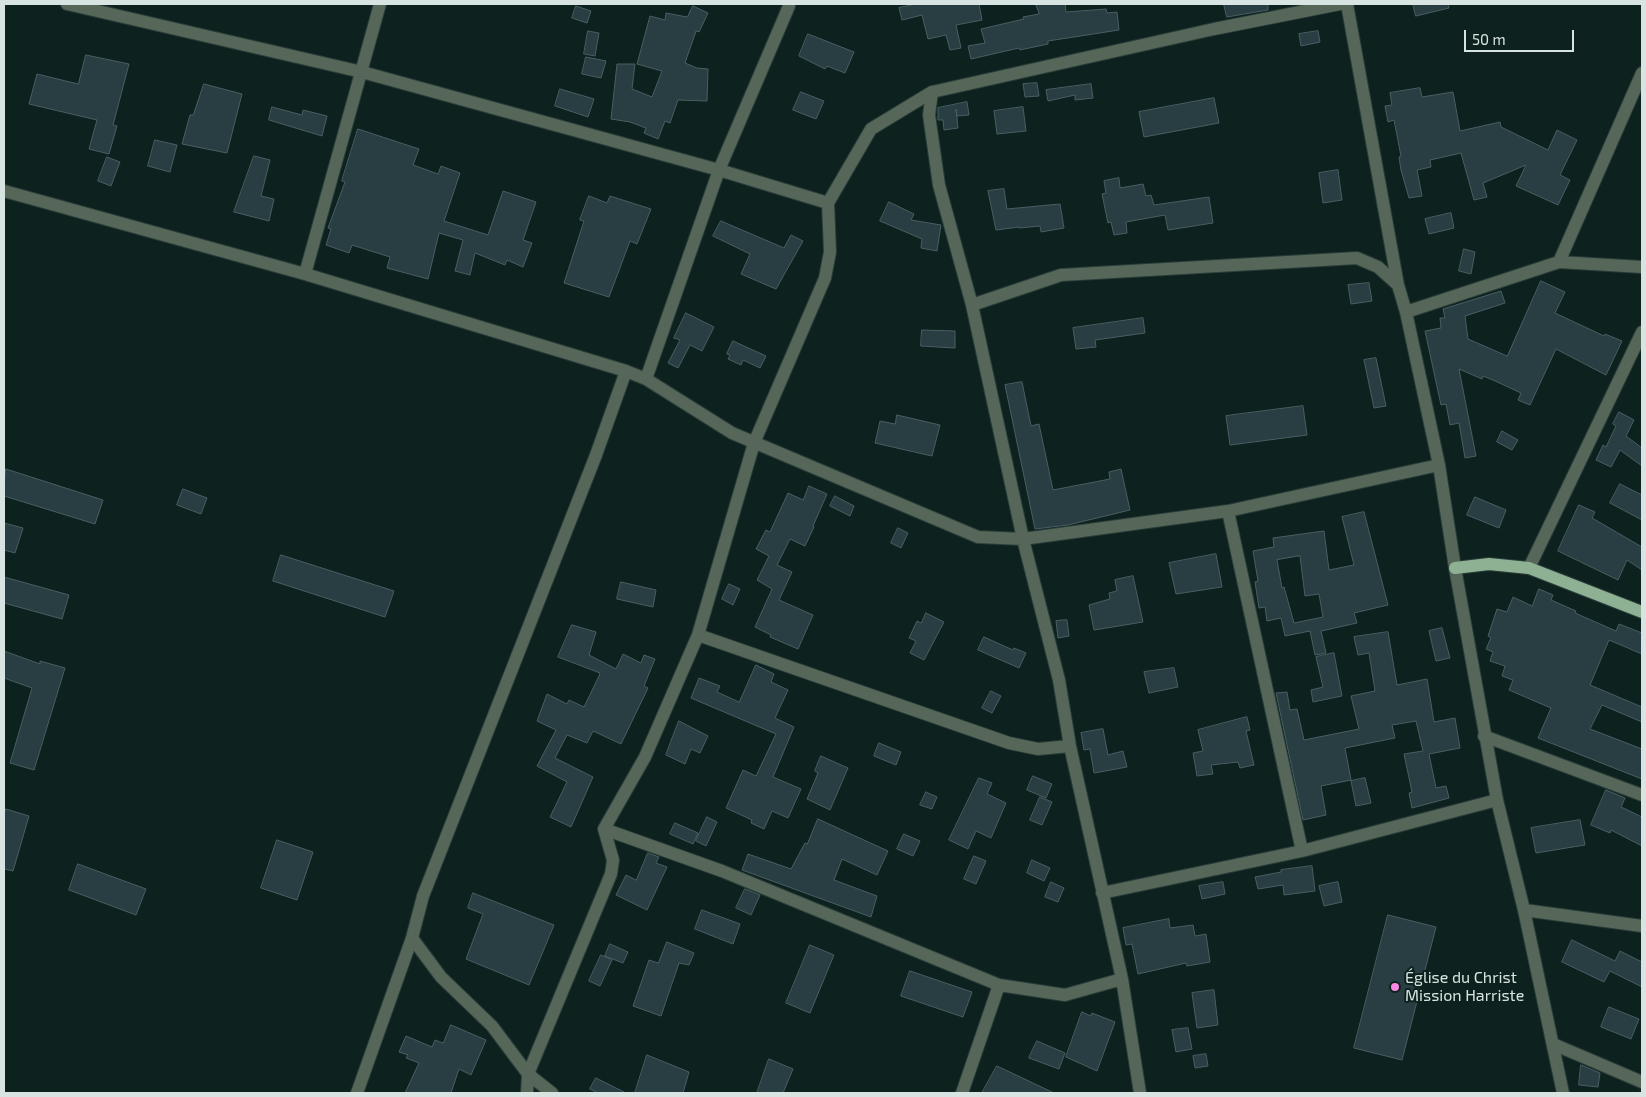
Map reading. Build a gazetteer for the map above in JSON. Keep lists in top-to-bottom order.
{
  "places": ["Église du Christ Mission Harriste"],
  "scale_bar": "50 m"
}
